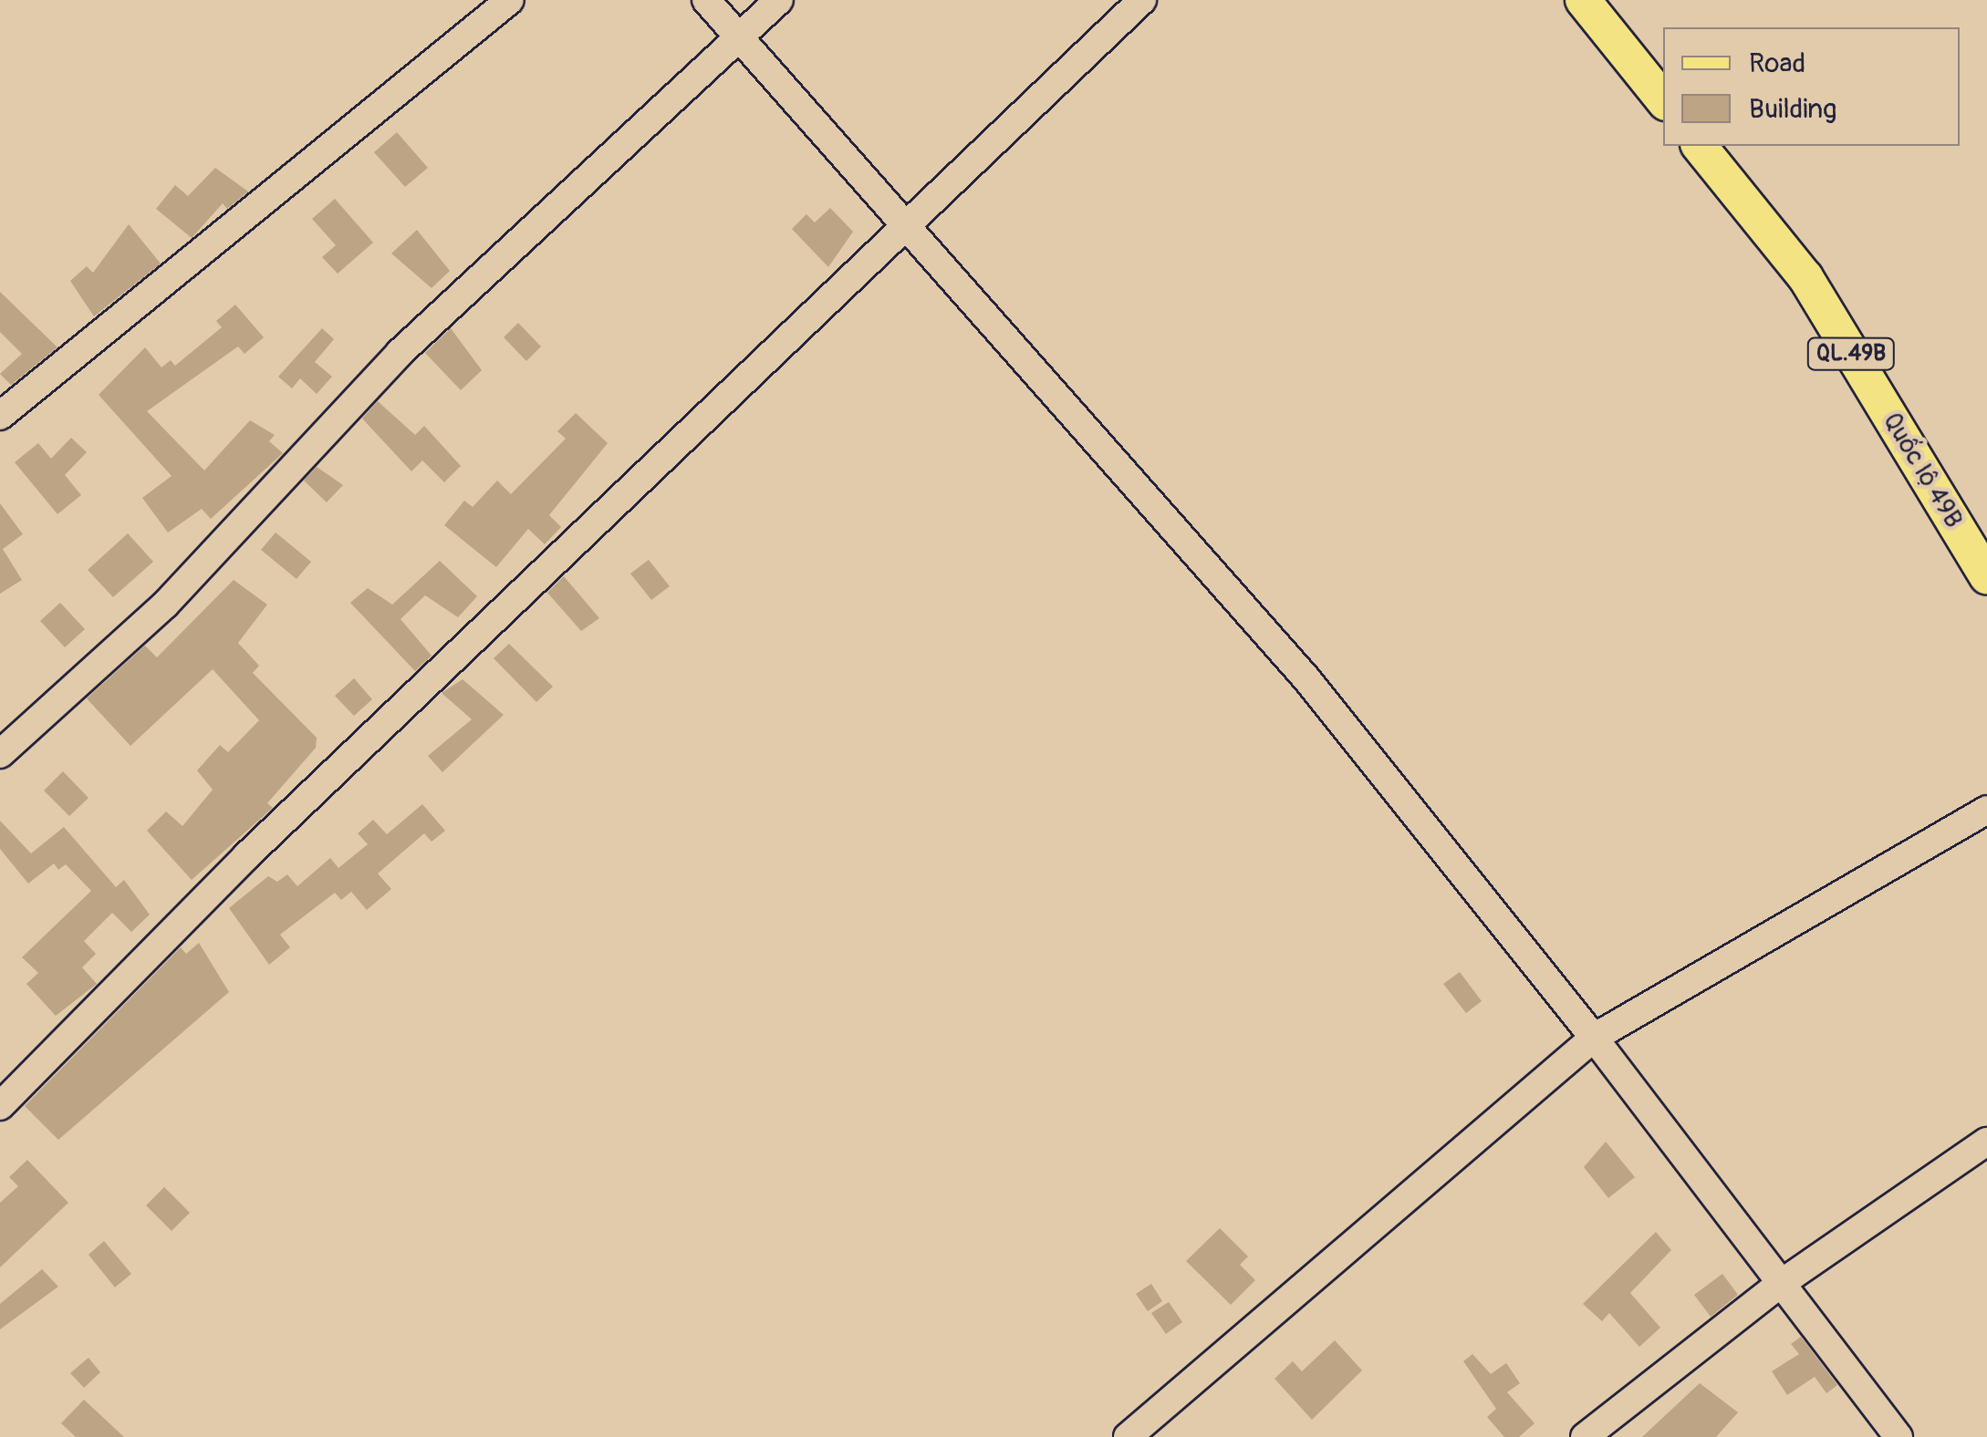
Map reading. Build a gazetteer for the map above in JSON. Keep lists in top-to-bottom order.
{
  "streets": {
    "main road": ["QL.49B", "Quốc lộ 49B"]
  },
  "legend": ["Road", "Building"]
}
